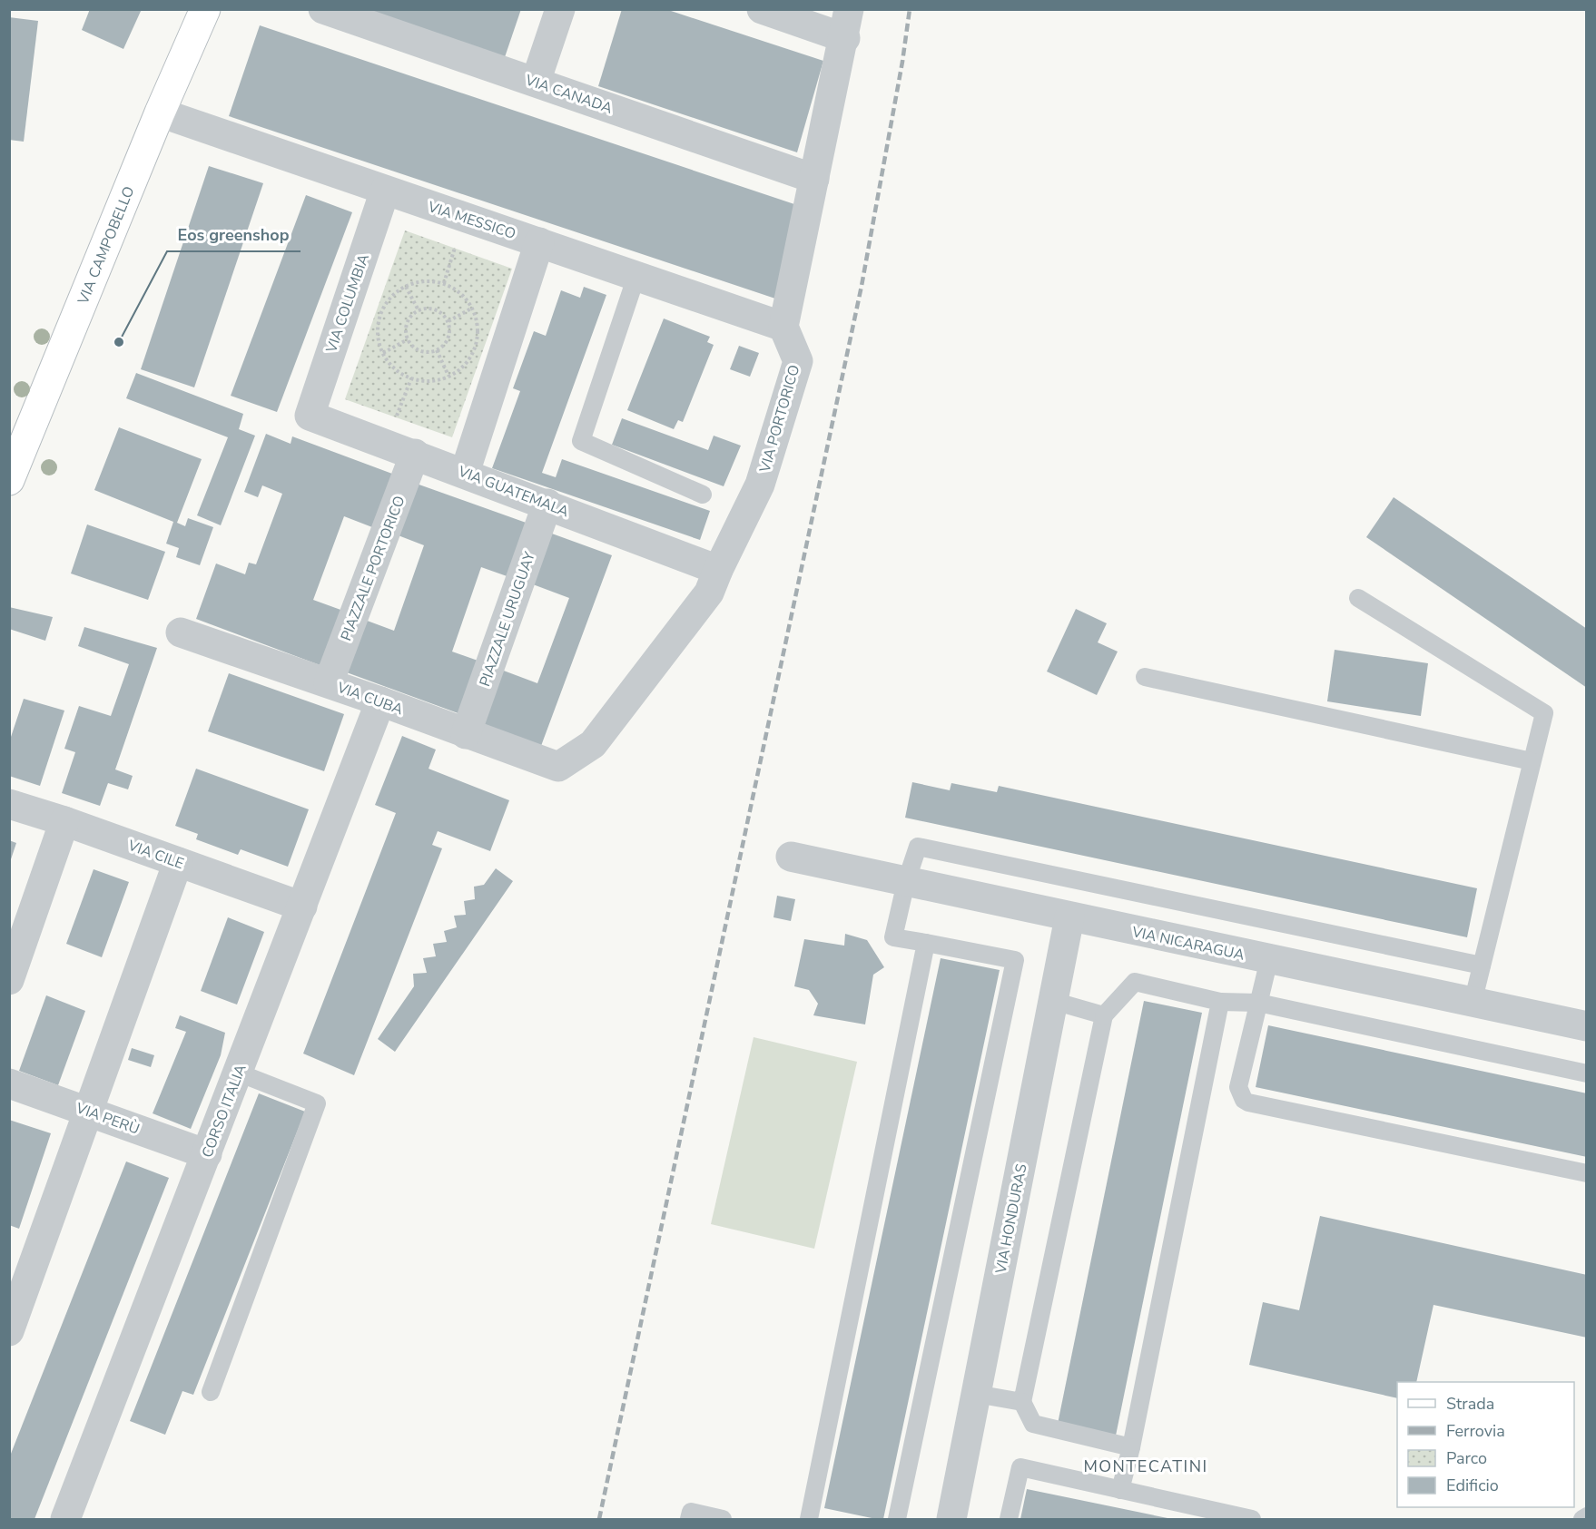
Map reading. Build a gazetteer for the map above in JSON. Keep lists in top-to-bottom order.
{
  "streets": {
    "main road": ["VIA CAMPOBELLO"],
    "street": [
      "VIA CANADA",
      "VIA MESSICO",
      "VIA COLUMBIA",
      "VIA PORTORICO",
      "VIA GUATEMALA",
      "PIAZZALE PORTORICO",
      "PIAZZALE URUGUAY",
      "VIA CUBA",
      "VIA CILE",
      "VIA NICARAGUA",
      "CORSO ITALIA",
      "VIA PERÙ",
      "VIA HONDURAS"
    ]
  },
  "crossings": [
    ["VIA MESSICO", "VIA CAMPOBELLO"],
    ["VIA MESSICO", "VIA COLUMBIA"],
    ["VIA MESSICO", "VIA PORTORICO"],
    ["VIA COLUMBIA", "VIA GUATEMALA"],
    ["VIA PORTORICO", "VIA GUATEMALA"],
    ["VIA PORTORICO", "VIA CUBA"],
    ["VIA GUATEMALA", "PIAZZALE PORTORICO"],
    ["VIA GUATEMALA", "PIAZZALE URUGUAY"],
    ["PIAZZALE PORTORICO", "VIA CUBA"],
    ["PIAZZALE URUGUAY", "VIA CUBA"],
    ["VIA CUBA", "CORSO ITALIA"],
    ["VIA CILE", "CORSO ITALIA"],
    ["VIA NICARAGUA", "VIA HONDURAS"],
    ["CORSO ITALIA", "VIA PERÙ"]
  ],
  "districts": ["MONTECATINI"],
  "places": ["Eos greenshop"],
  "legend": [
    "Strada",
    "Ferrovia",
    "Parco",
    "Edificio"
  ]
}
